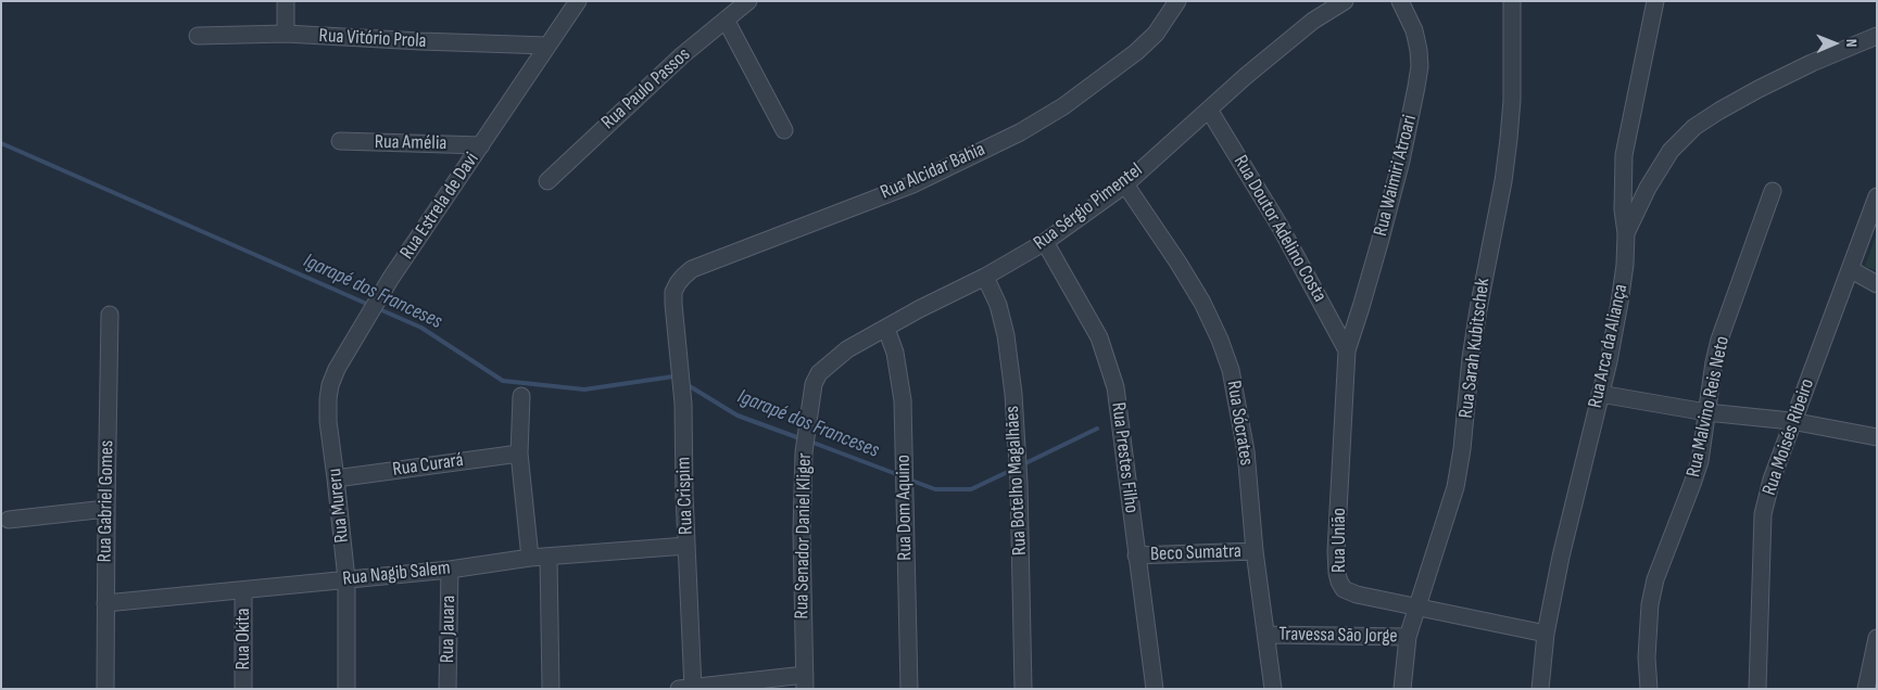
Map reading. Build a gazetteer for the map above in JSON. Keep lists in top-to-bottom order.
{
  "streets": {
    "street": [
      "Rua Vitório Prola",
      "Rua Paulo Passos",
      "Rua Amélia",
      "Rua Alcidar Bahia",
      "Rua Waimiri Atroari",
      "Rua Estrela de Davi",
      "Rua Sérgio Pimentel",
      "Rua Doutor Adelino Costa",
      "Rua Arca da Aliança",
      "Rua Sarah Kubitschek",
      "Rua Malvino Reis Neto",
      "Rua Sócrates",
      "Rua Moisés Ribeiro",
      "Rua Prestes Filho",
      "Rua Curará",
      "Rua Botelho Magalhães",
      "Rua Crispim",
      "Rua Gabriel Gomes",
      "Rua Mureru",
      "Rua Dom Aquino",
      "Rua Senador Daniel Kliger",
      "Rua União",
      "Beco Sumatra",
      "Rua Nagib Salem",
      "Rua Jauara",
      "Travessa São Jorge",
      "Rua Okita"
    ]
  },
  "crossings": [
    ["Rua Vitório Prola", "Rua Estrela de Davi"],
    ["Rua Amélia", "Rua Estrela de Davi"],
    ["Rua Alcidar Bahia", "Rua Crispim"],
    ["Rua Waimiri Atroari", "Rua Doutor Adelino Costa"],
    ["Rua Waimiri Atroari", "Rua União"],
    ["Rua Estrela de Davi", "Rua Mureru"],
    ["Rua Sérgio Pimentel", "Rua Doutor Adelino Costa"],
    ["Rua Sérgio Pimentel", "Rua Sócrates"],
    ["Rua Sérgio Pimentel", "Rua Prestes Filho"],
    ["Rua Sérgio Pimentel", "Rua Botelho Magalhães"],
    ["Rua Sérgio Pimentel", "Rua Dom Aquino"],
    ["Rua Sérgio Pimentel", "Rua Senador Daniel Kliger"],
    ["Rua Doutor Adelino Costa", "Rua União"],
    ["Rua Arca da Aliança", "Rua União"],
    ["Rua Sarah Kubitschek", "Rua União"],
    ["Rua Sarah Kubitschek", "Travessa São Jorge"],
    ["Rua Sócrates", "Beco Sumatra"],
    ["Rua Sócrates", "Travessa São Jorge"],
    ["Rua Prestes Filho", "Beco Sumatra"],
    ["Rua Curará", "Rua Mureru"],
    ["Rua Crispim", "Rua Nagib Salem"],
    ["Rua Gabriel Gomes", "Rua Nagib Salem"],
    ["Rua Mureru", "Rua Nagib Salem"],
    ["Rua Nagib Salem", "Rua Jauara"],
    ["Rua Nagib Salem", "Rua Okita"]
  ],
  "water": ["Igarapé dos Franceses"],
  "north": "right"
}
